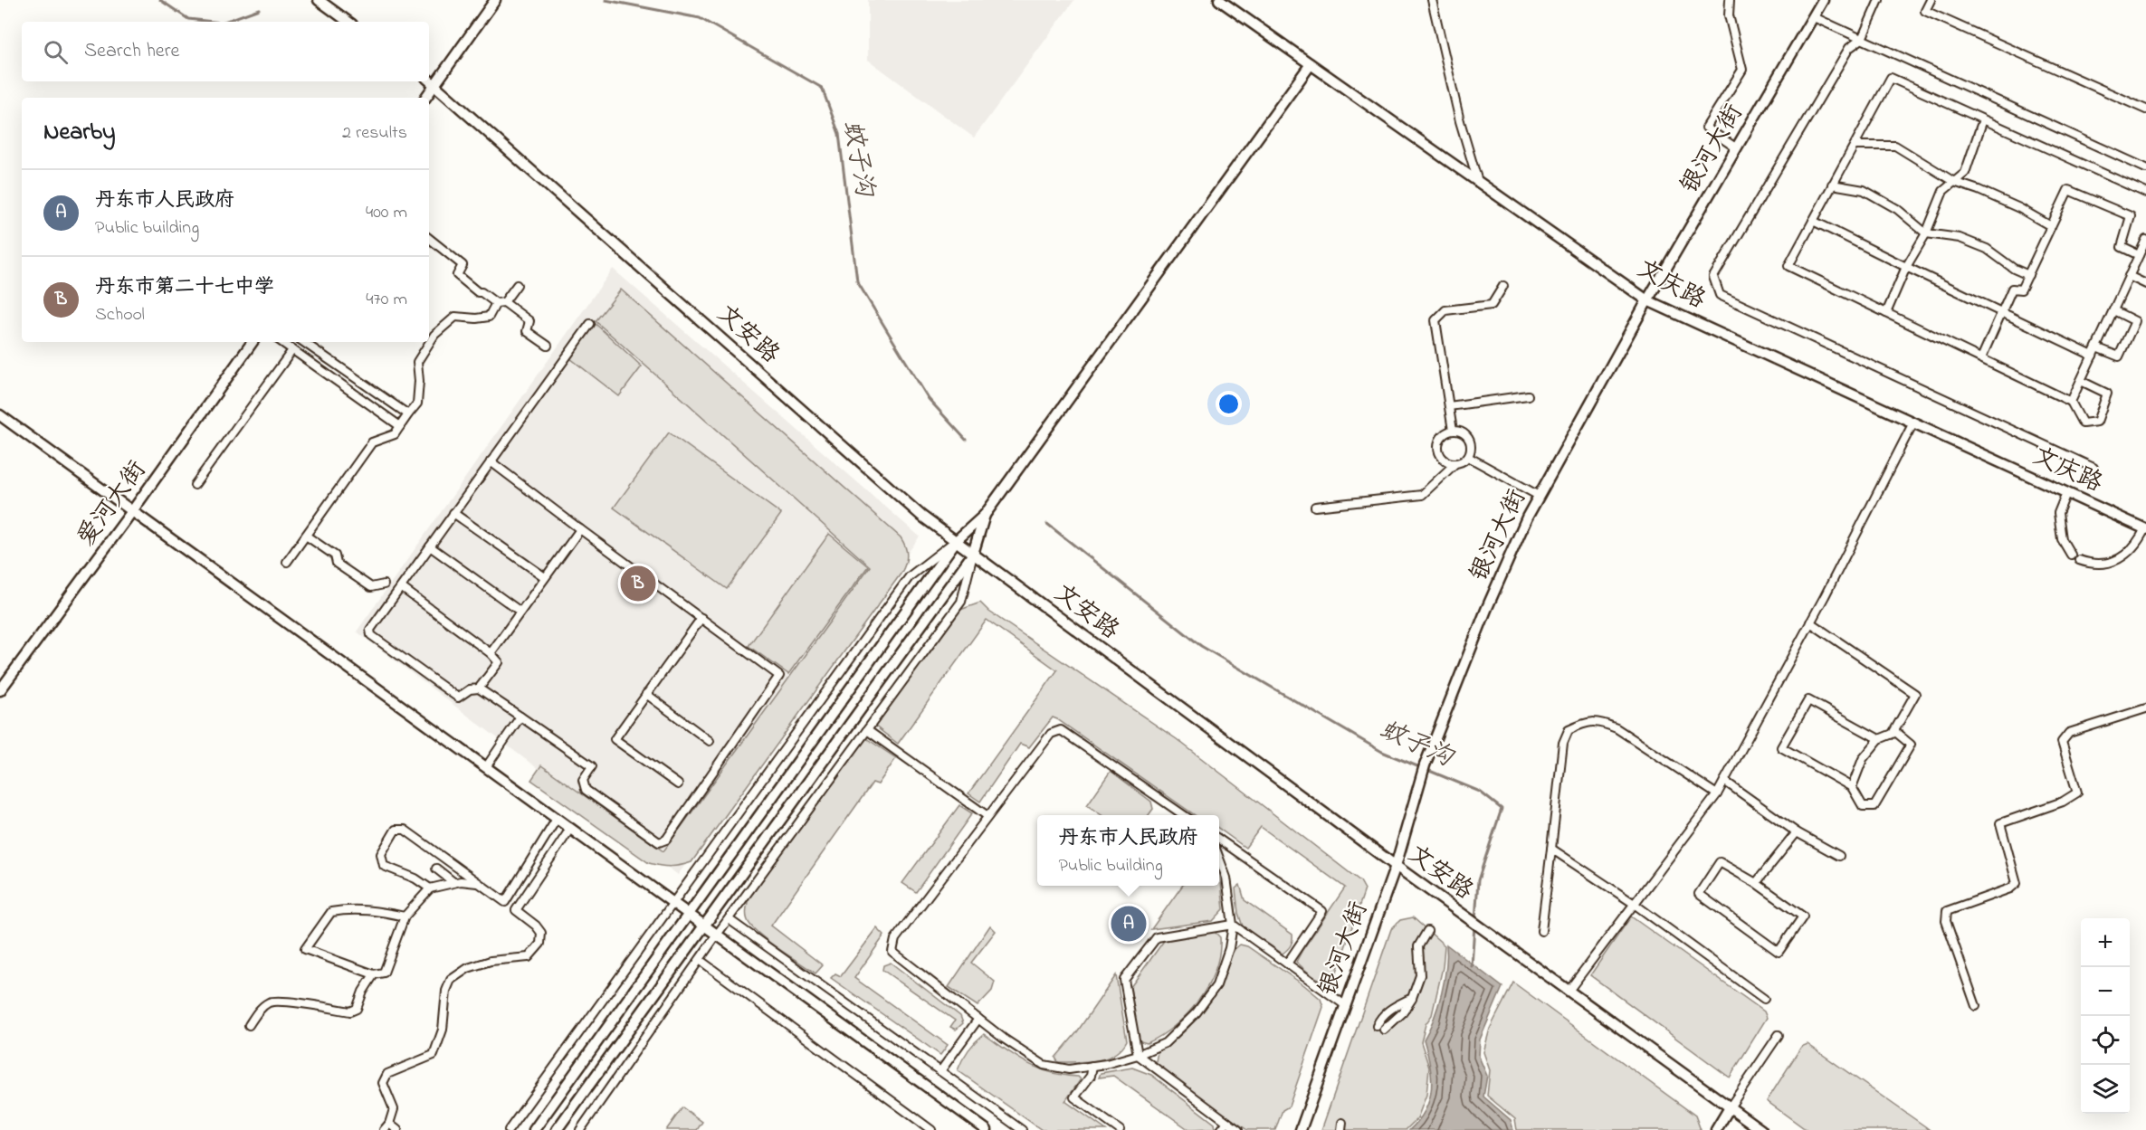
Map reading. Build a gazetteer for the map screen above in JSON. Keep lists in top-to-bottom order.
{
  "streets": {
    "main road": [
      "银河大街",
      "文庆路",
      "文安路",
      "爱河大街"
    ]
  },
  "crossings": [
    ["银河大街", "文庆路"],
    ["银河大街", "文安路"]
  ],
  "water": ["蚊子沟"],
  "page": {
    "search": "Search here",
    "heading": ["Nearby", "2 results"],
    "list": [
      {
        "mark": "A",
        "name": "丹东市人民政府",
        "note": "Public building",
        "value": "400 m"
      },
      {
        "mark": "B",
        "name": "丹东市第二十七中学",
        "note": "School",
        "value": "470 m"
      }
    ],
    "pins": ["B", "A"],
    "popup": ["丹东市人民政府", "Public building"],
    "map_buttons": ["+", "−"]
  }
}
